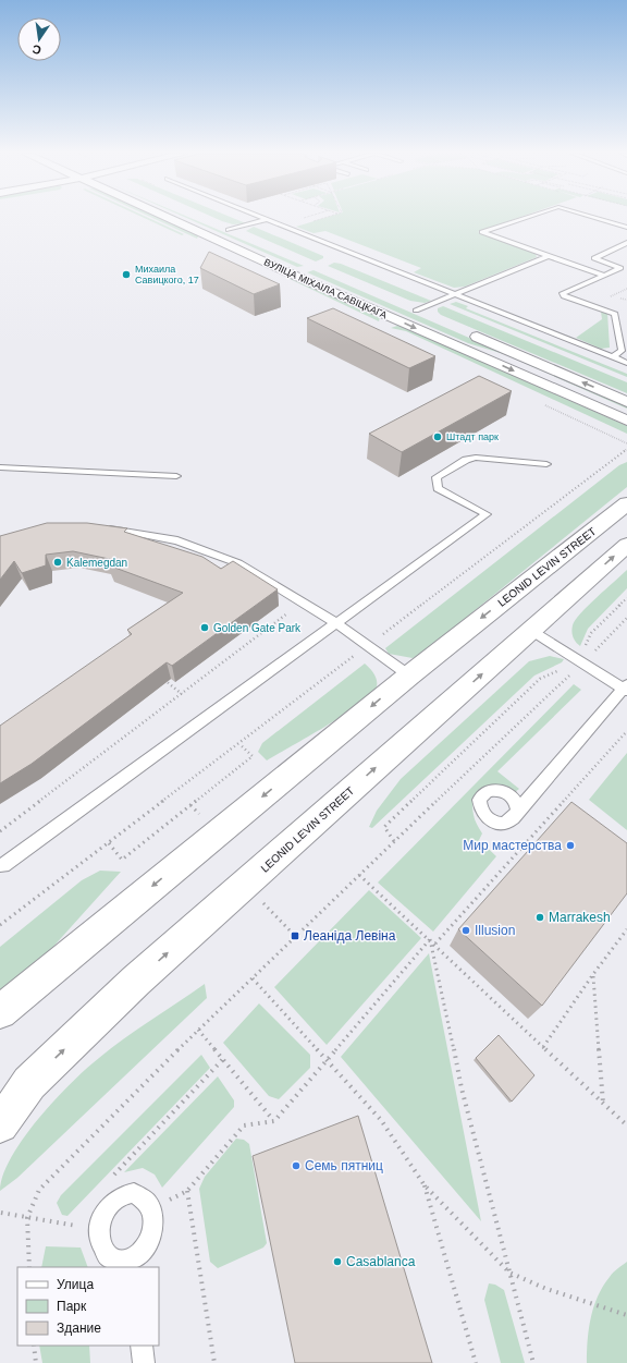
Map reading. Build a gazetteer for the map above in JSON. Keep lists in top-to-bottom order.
{
  "streets": {
    "street": ["ВУЛІЦА МІХАІЛА САВІЦКАГА", "LEONID LEVIN STREET"]
  },
  "places": {
    "other": [
      "Михаила Савицкого, 17",
      "Штадт парк",
      "Kalemegdan",
      "Golden Gate Park",
      "Мир мастерства",
      "Marrakesh",
      "Illusion",
      "Семь пятниц",
      "Casablanca"
    ],
    "transit": ["Леаніда Левіна"]
  },
  "legend": ["Улица", "Парк", "Здание"],
  "north": "bottom"
}
